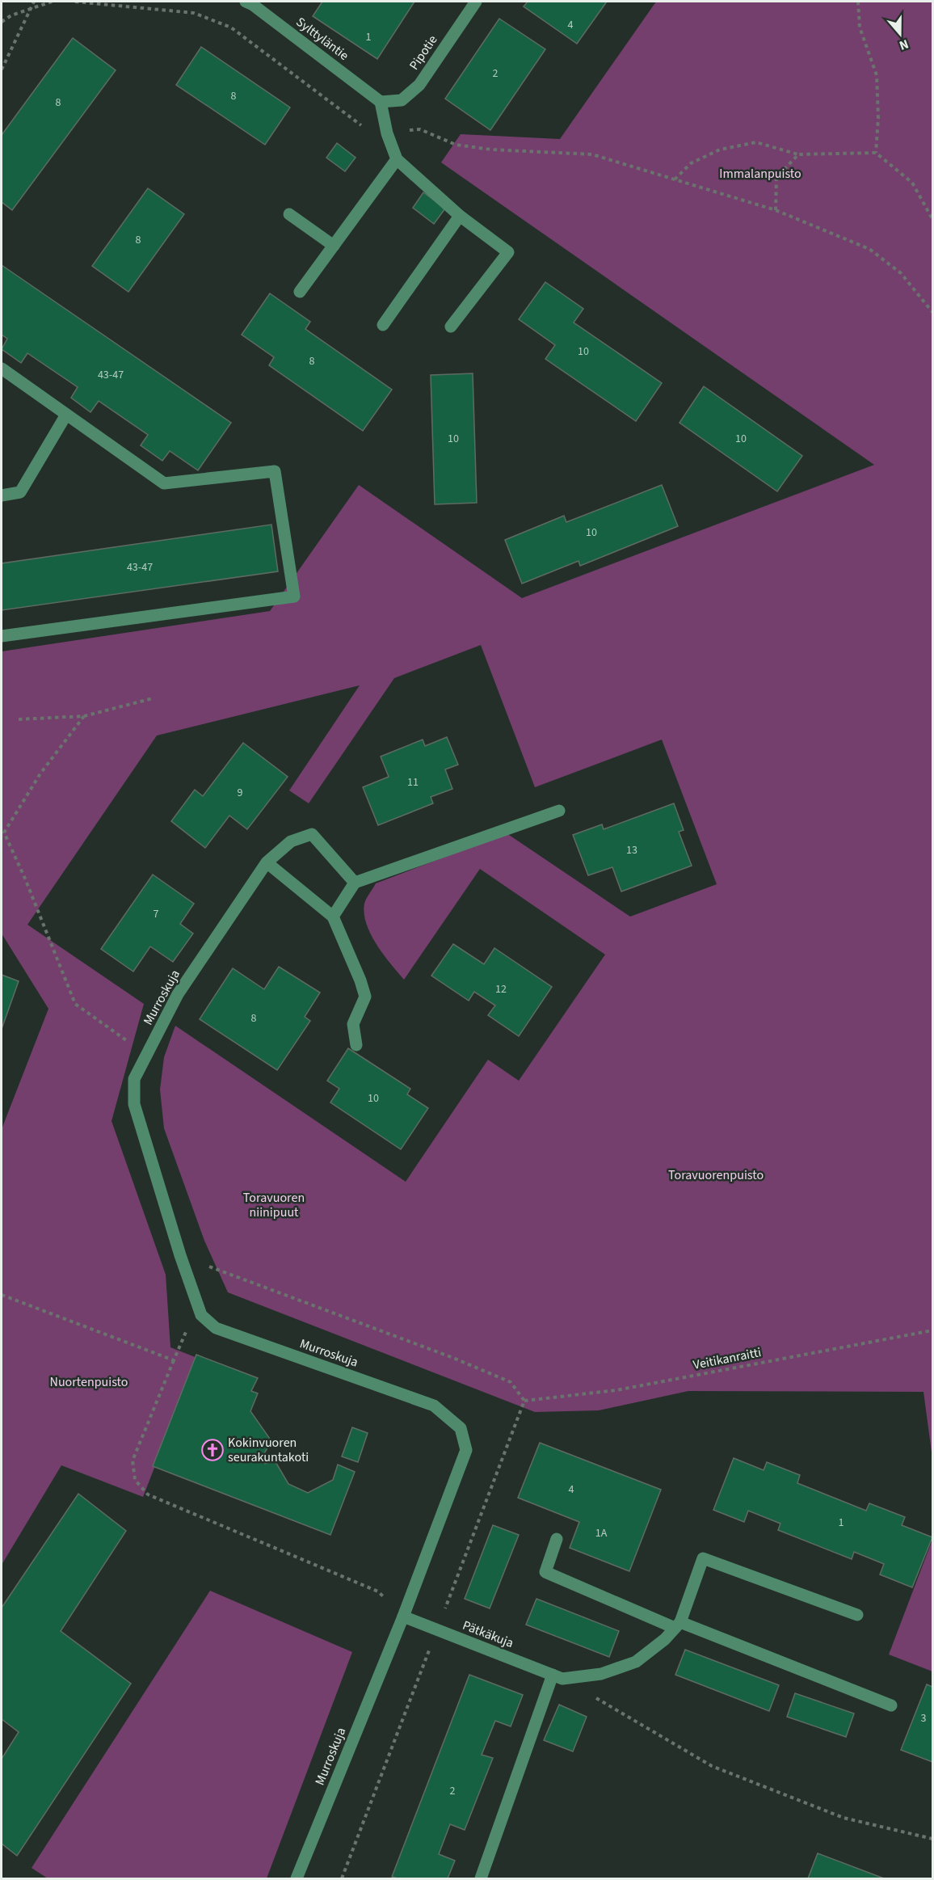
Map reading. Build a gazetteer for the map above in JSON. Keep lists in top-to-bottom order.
{
  "streets": {
    "street": [
      "Sylttyläntie",
      "Pipotie",
      "Murroskuja",
      "Pätkäkuja"
    ],
    "path": ["Veitikanraitti"]
  },
  "crossings": [
    ["Sylttyläntie", "Pipotie"],
    ["Murroskuja", "Pätkäkuja"]
  ],
  "parks": [
    "Immalanpuisto",
    "Toravuorenpuisto",
    "Toravuoren niinipuut",
    "Nuortenpuisto"
  ],
  "places": {
    "church": ["Kokinvuoren seurakuntakoti"]
  },
  "house_numbers": [
    "4",
    "1",
    "2",
    "8",
    "8",
    "8",
    "10",
    "8",
    "43-47",
    "10",
    "10",
    "10",
    "43-47",
    "11",
    "9",
    "13",
    "7",
    "12",
    "8",
    "10",
    "4",
    "1",
    "1A",
    "3",
    "2"
  ],
  "north": "bottom"
}
